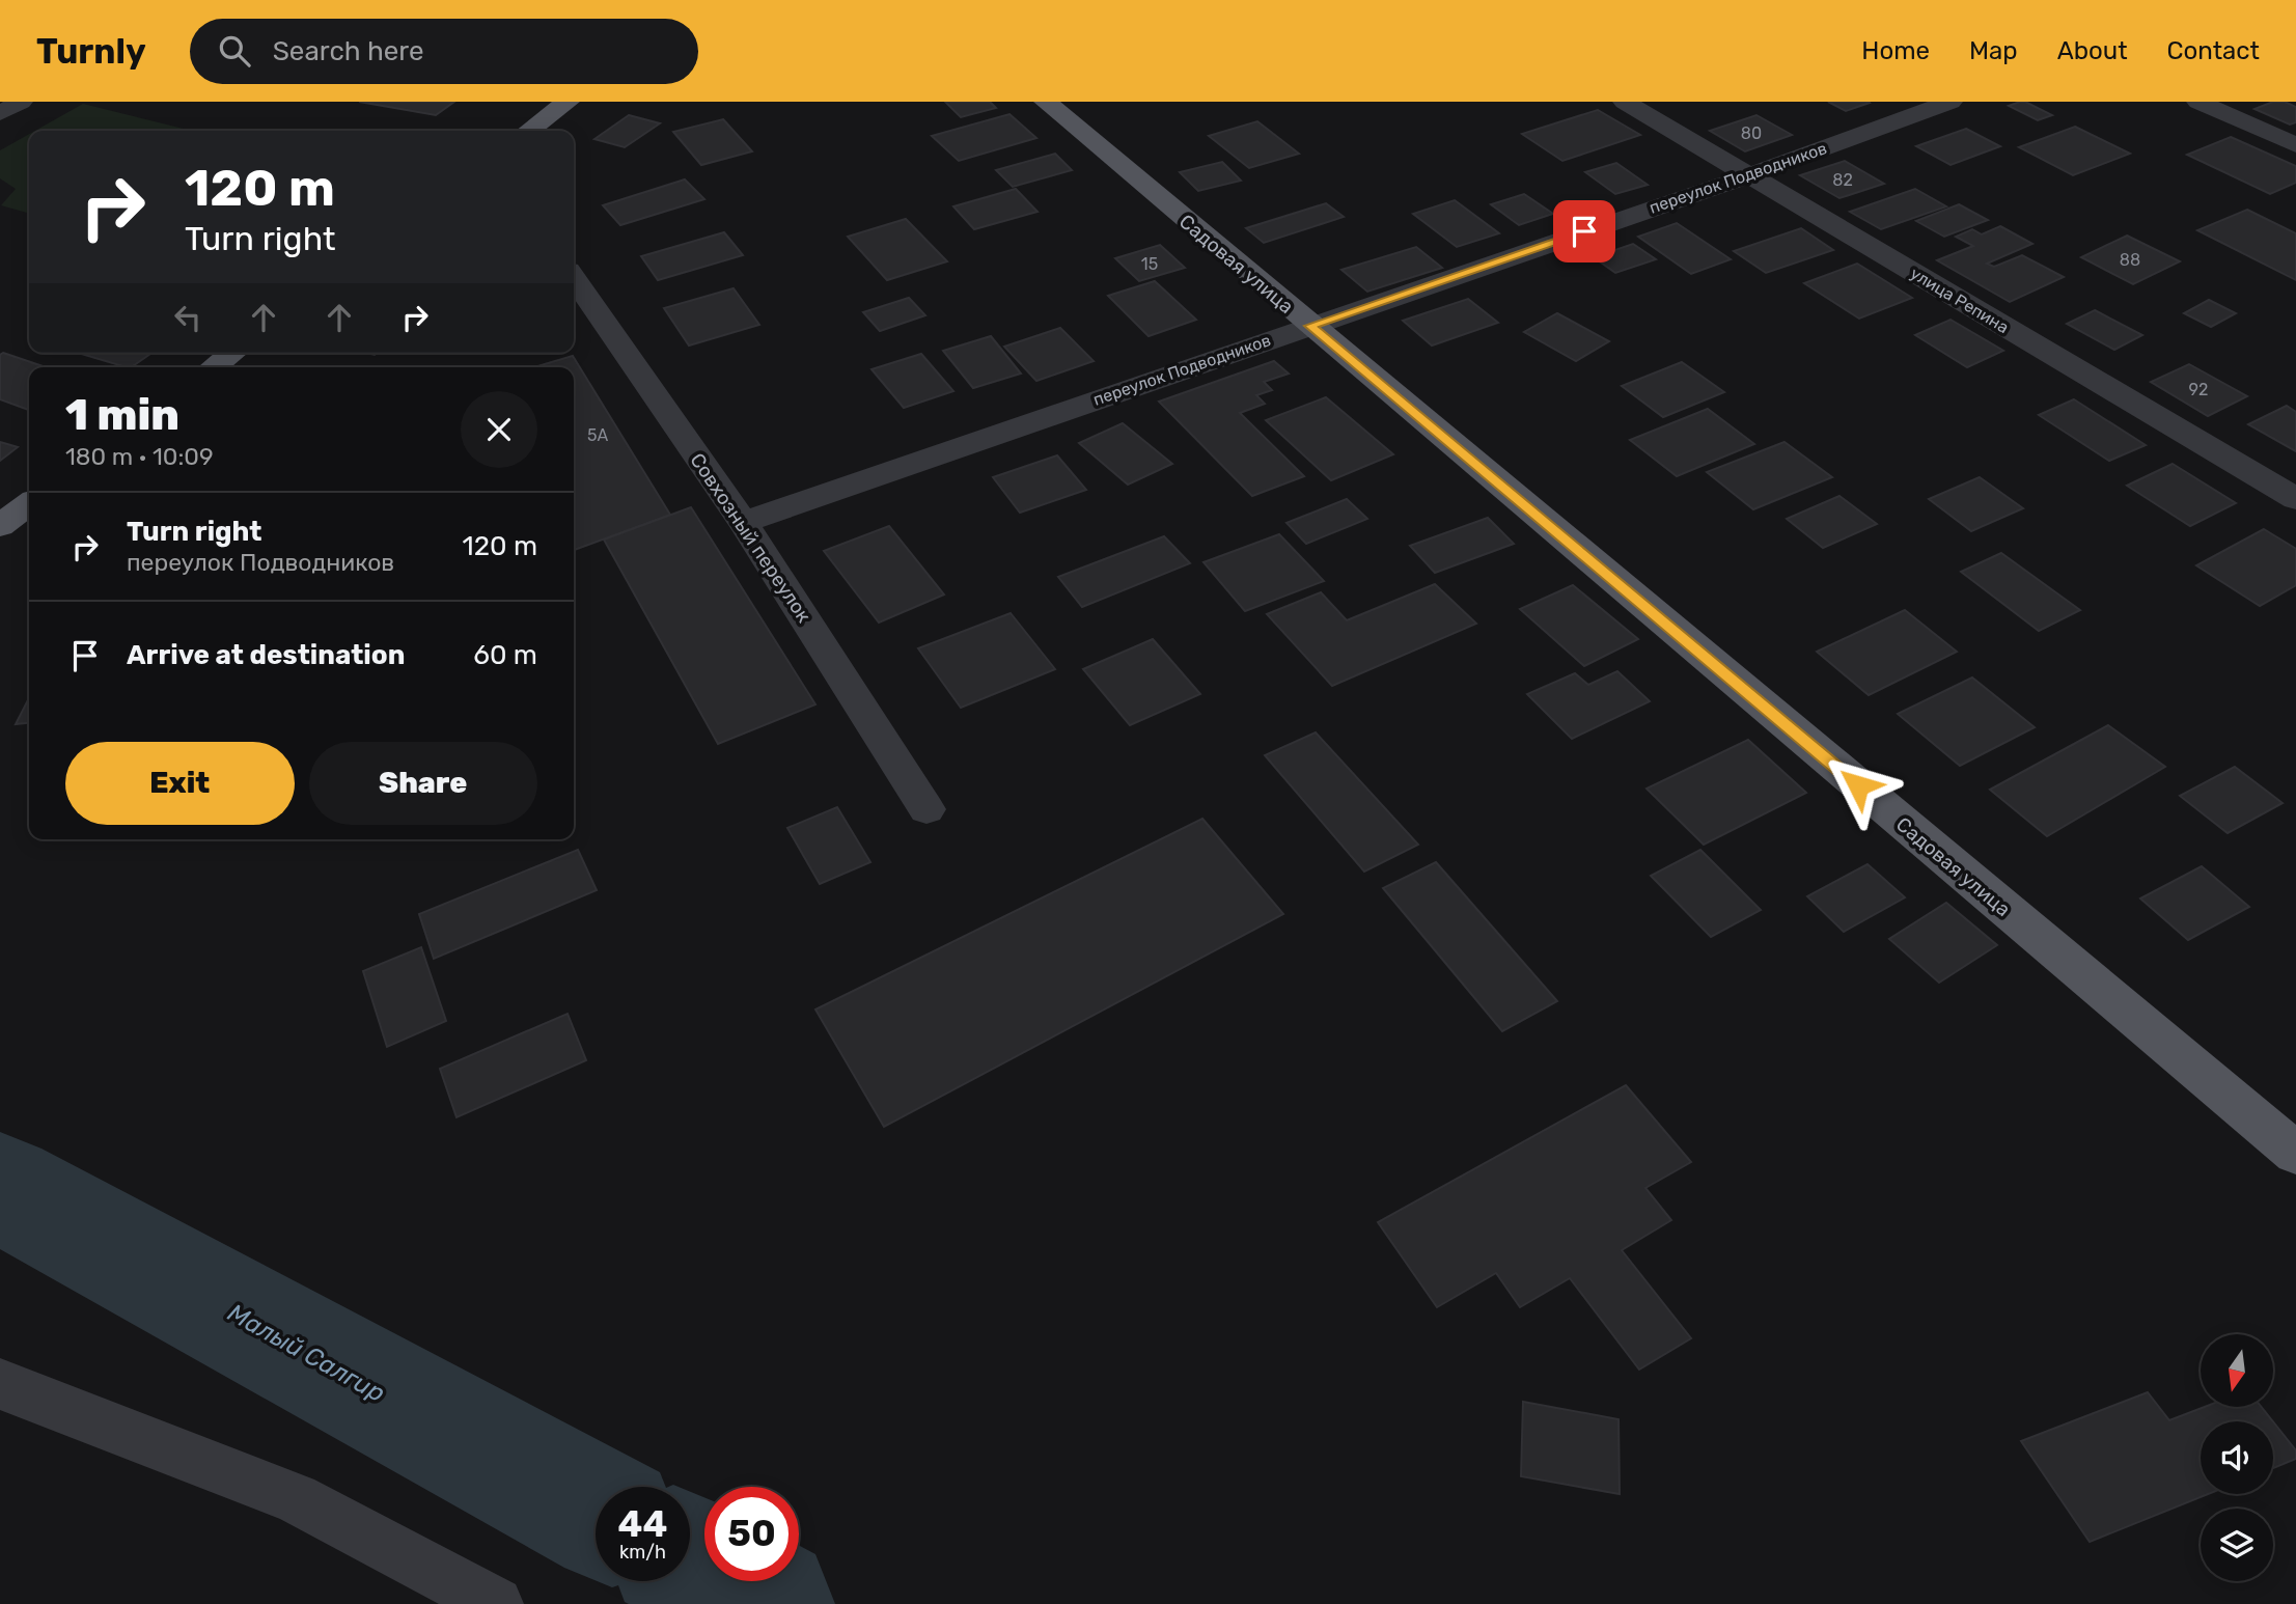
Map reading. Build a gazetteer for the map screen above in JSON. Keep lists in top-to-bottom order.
{
  "streets": {
    "main road": ["Садовая улица"],
    "street": ["переулок Подводников", "улица Репина", "Совхозный переулок"]
  },
  "crossings": [
    ["переулок Подводников", "Садовая улица"],
    ["переулок Подводников", "улица Репина"],
    ["переулок Подводников", "Совхозный переулок"]
  ],
  "water": ["Малый Салгир"],
  "house_numbers": [
    "80",
    "82",
    "88",
    "15",
    "92",
    "5А"
  ],
  "north": "bottom",
  "page": {
    "header": "Turnly",
    "search": "Search here",
    "nav": [
      "Home",
      "Map",
      "About",
      "Contact"
    ],
    "turn": ["120 m", "Turn right"],
    "heading": ["1 min", "180 m · 10:09"],
    "list": [
      {
        "name": "Turn right",
        "note": "переулок Подводников",
        "value": "120 m"
      },
      {
        "name": "Arrive at destination",
        "value": "60 m"
      }
    ],
    "buttons": ["Exit", "Share"],
    "speed": "44 km/h",
    "limit": "50"
  }
}
